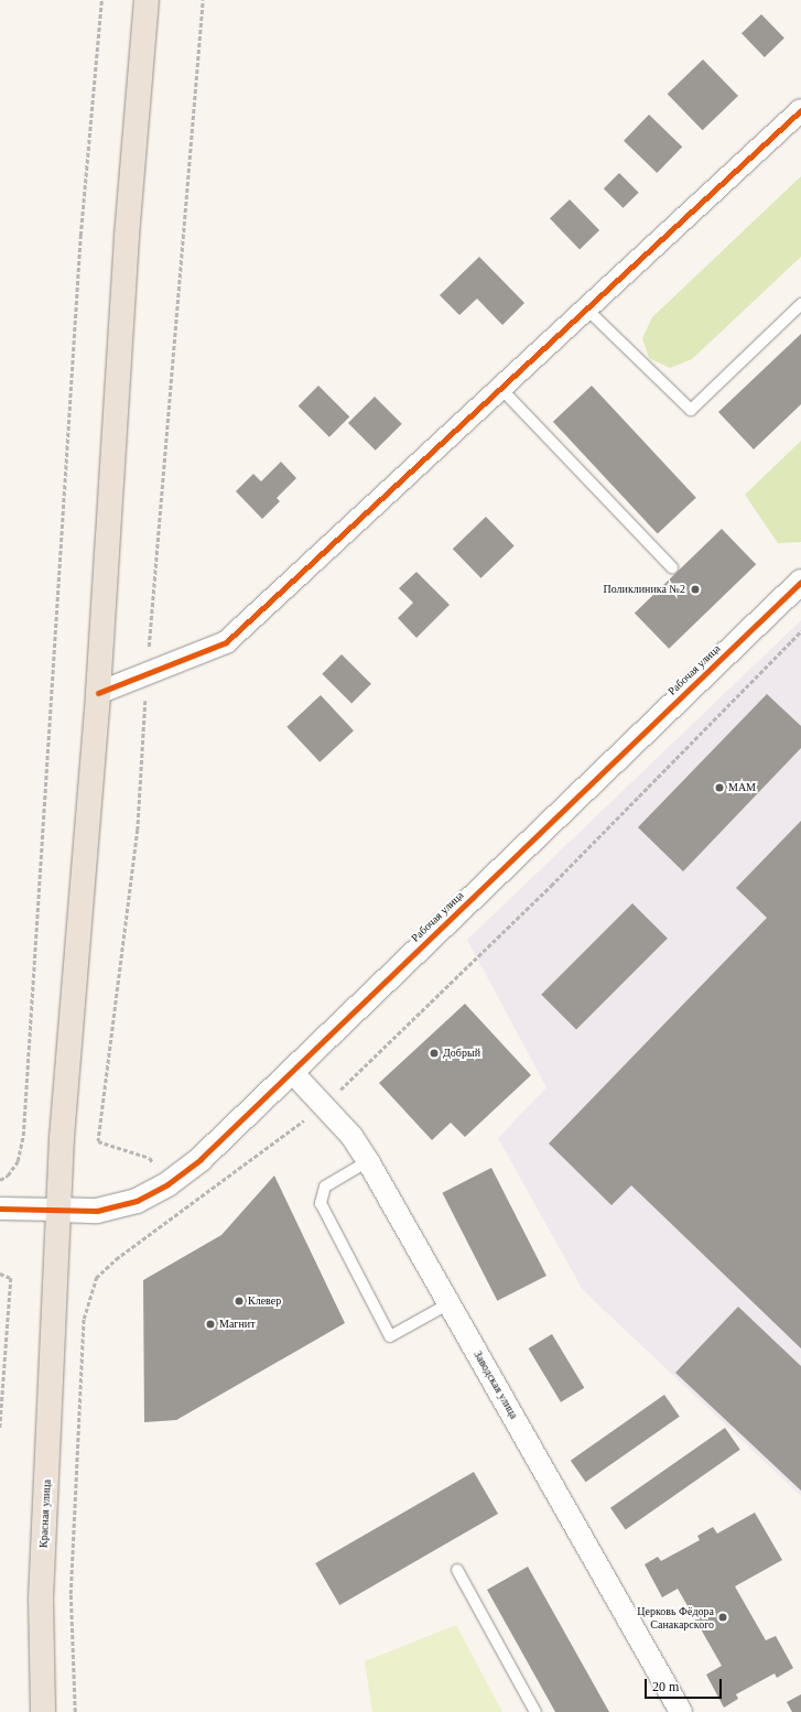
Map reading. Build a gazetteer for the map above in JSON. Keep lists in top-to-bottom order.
{
  "streets": {
    "main road": ["Красная улица"],
    "street": ["Рабочая улица", "Заводская улица"]
  },
  "crossings": [
    ["Рабочая улица", "Заводская улица"],
    ["Рабочая улица", "Красная улица"]
  ],
  "places": [
    "Поликлиника №2",
    "МАМ",
    "Добрый",
    "Клевер",
    "Магнит",
    "Церковь Фёдора Санакарского"
  ],
  "scale_bar": "20 m"
}
